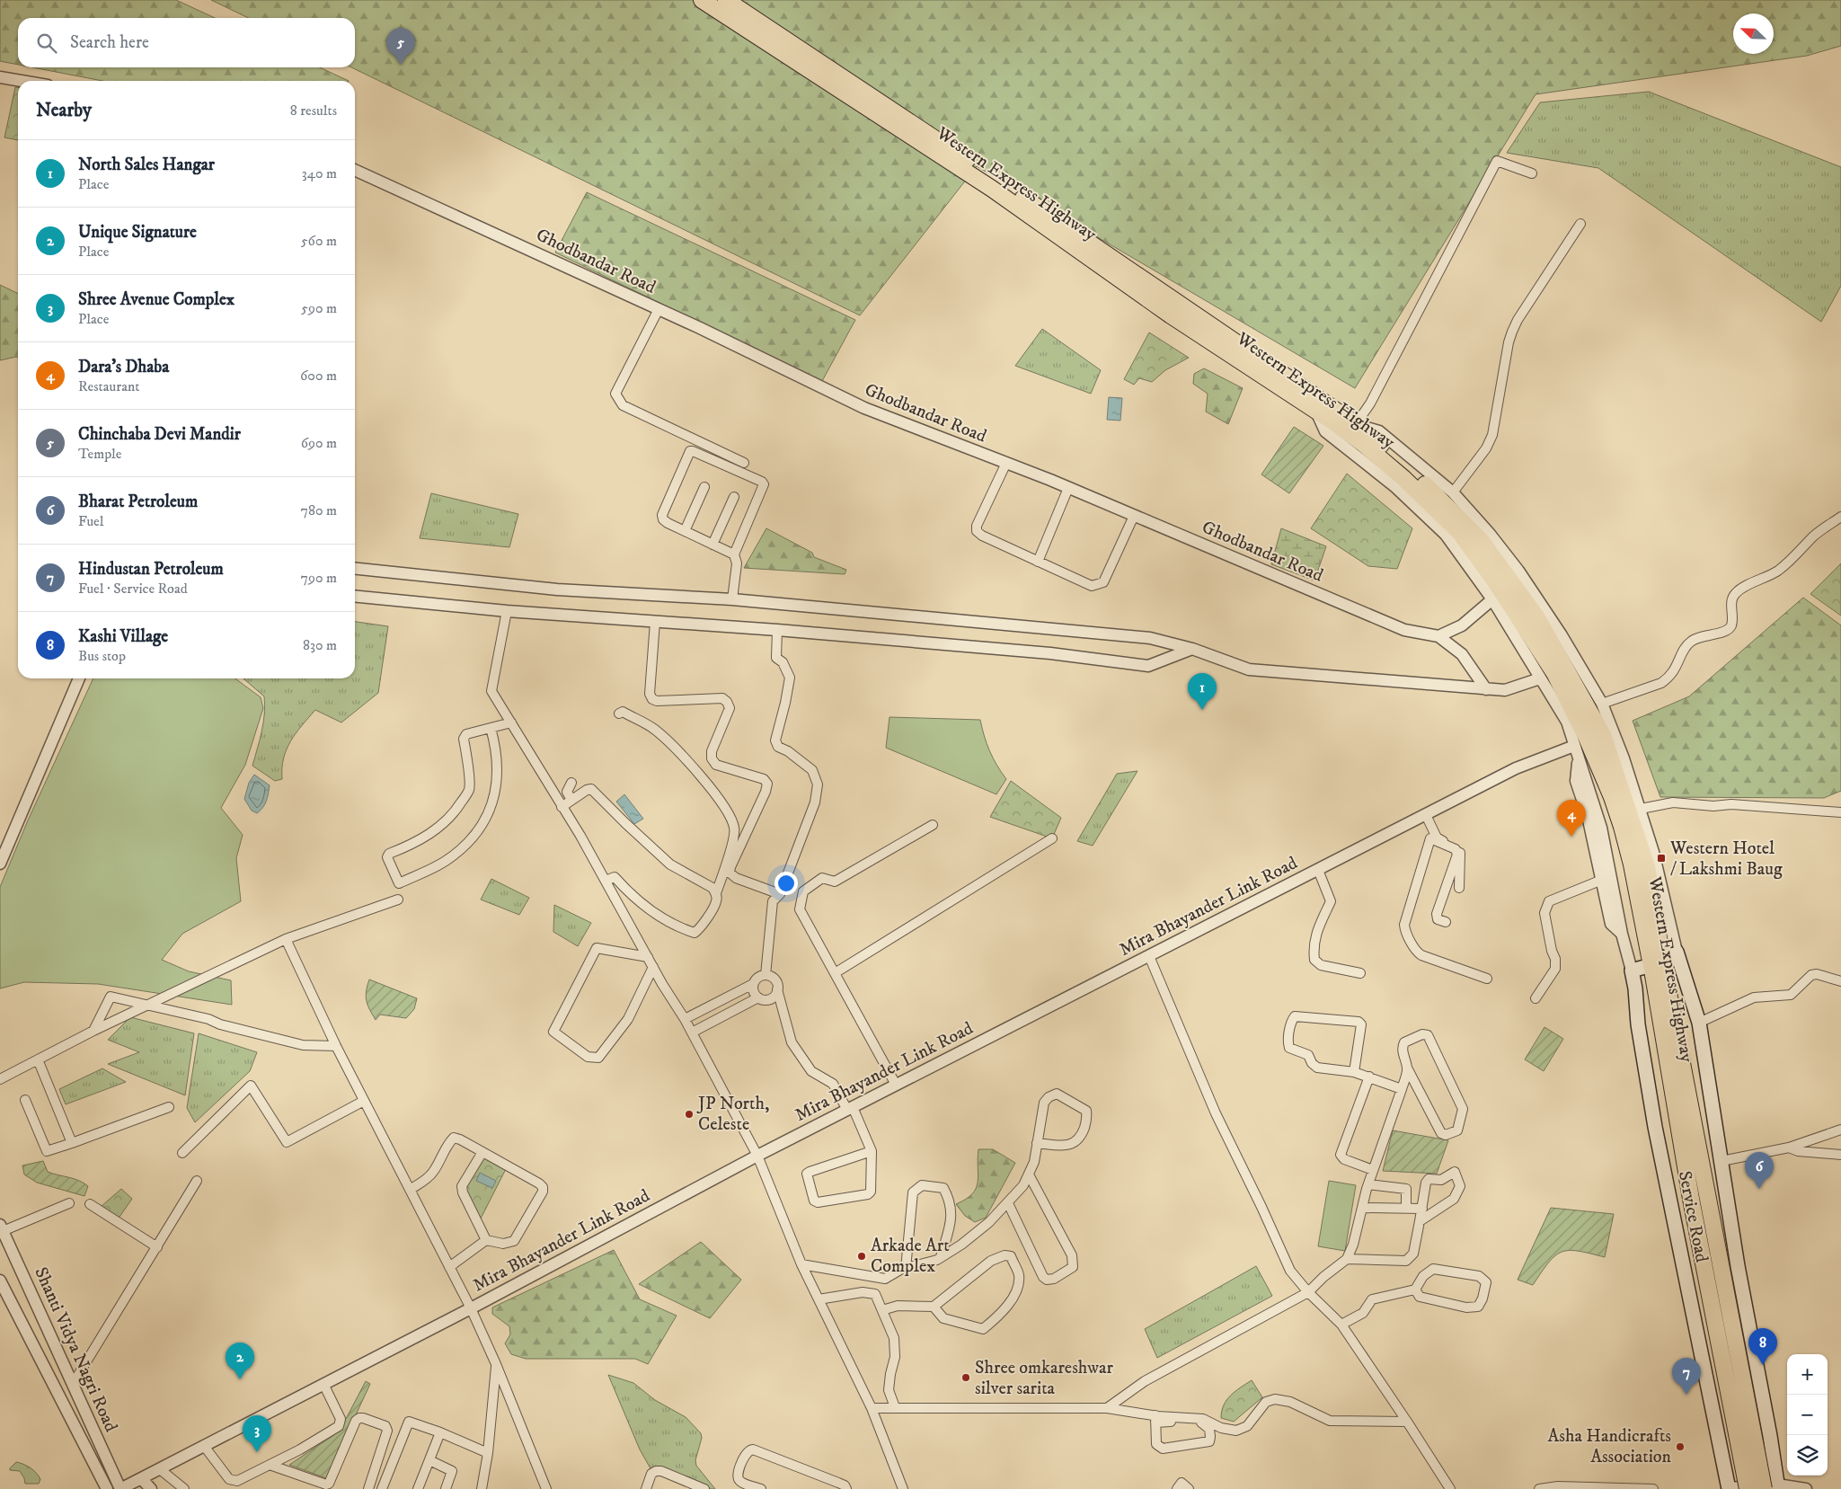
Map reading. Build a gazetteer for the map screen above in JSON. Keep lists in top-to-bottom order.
{
  "streets": {
    "highway": ["Western Express Highway"],
    "main road": ["Service Road"],
    "street": ["Ghodbandar Road", "Mira Bhayander Link Road", "Shanti Vidya Nagri Road"]
  },
  "crossings": [
    ["Mira Bhayander Link Road", "Shanti Vidya Nagri Road"]
  ],
  "places": {
    "transit": ["Western Hotel / Lakshmi Baug"],
    "other": [
      "JP North, Celeste",
      "Arkade Art Complex",
      "Shree omkareshwar silver sarita",
      "Asha Handicrafts Association"
    ]
  },
  "north": "top left",
  "page": {
    "search": "Search here",
    "pins": [
      "5",
      "1",
      "4",
      "6",
      "8",
      "2",
      "7",
      "3"
    ],
    "heading": ["Nearby", "8 results"],
    "list": [
      {
        "mark": "1",
        "name": "North Sales Hangar",
        "note": "Place",
        "value": "340 m"
      },
      {
        "mark": "2",
        "name": "Unique Signature",
        "note": "Place",
        "value": "560 m"
      },
      {
        "mark": "3",
        "name": "Shree Avenue Complex",
        "note": "Place",
        "value": "590 m"
      },
      {
        "mark": "4",
        "name": "Dara's Dhaba",
        "note": "Restaurant",
        "value": "600 m"
      },
      {
        "mark": "5",
        "name": "Chinchaba Devi Mandir",
        "note": "Temple",
        "value": "690 m"
      },
      {
        "mark": "6",
        "name": "Bharat Petroleum",
        "note": "Fuel",
        "value": "780 m"
      },
      {
        "mark": "7",
        "name": "Hindustan Petroleum",
        "note": "Fuel · Service Road",
        "value": "790 m"
      },
      {
        "mark": "8",
        "name": "Kashi Village",
        "note": "Bus stop",
        "value": "830 m"
      }
    ],
    "map_buttons": ["+", "−"]
  }
}
